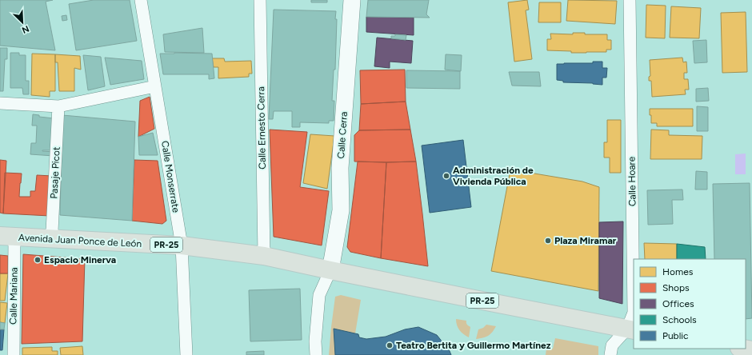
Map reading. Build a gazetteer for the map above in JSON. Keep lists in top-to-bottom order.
{
  "streets": {
    "main road": ["Avenida Juan Ponce de León", "PR-25"],
    "street": [
      "Calle Ernesto Cerra",
      "Calle Cerra",
      "Pasaje Picot",
      "Calle Monserrate",
      "Calle Hoare",
      "Calle Mariana"
    ]
  },
  "crossings": [
    ["Calle Ernesto Cerra", "Avenida Juan Ponce de León"],
    ["Calle Cerra", "Avenida Juan Ponce de León"],
    ["Calle Cerra", "PR-25"],
    ["Pasaje Picot", "Avenida Juan Ponce de León"],
    ["Calle Monserrate", "Avenida Juan Ponce de León"],
    ["Calle Hoare", "PR-25"],
    ["Avenida Juan Ponce de León", "PR-25"],
    ["Avenida Juan Ponce de León", "Calle Mariana"]
  ],
  "places": [
    "Administración de Vivienda Pública",
    "Plaza Miramar",
    "Espacio Minerva",
    "Teatro Bertita y Guillermo Martínez"
  ],
  "legend": [
    "Homes",
    "Shops",
    "Offices",
    "Schools",
    "Public"
  ],
  "north": "bottom right"
}
